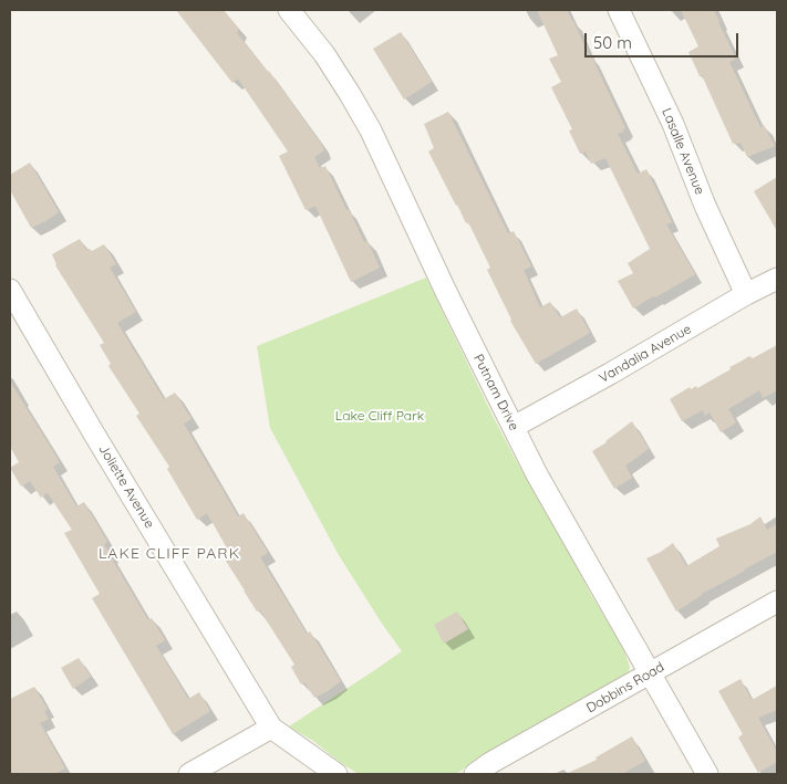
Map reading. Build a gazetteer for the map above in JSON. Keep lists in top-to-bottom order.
{
  "streets": {
    "street": [
      "Lasalle Avenue",
      "Vandalia Avenue",
      "Putnam Drive",
      "Joliette Avenue",
      "Dobbins Road"
    ]
  },
  "crossings": [
    ["Lasalle Avenue", "Vandalia Avenue"],
    ["Vandalia Avenue", "Putnam Drive"],
    ["Putnam Drive", "Dobbins Road"]
  ],
  "districts": ["LAKE CLIFF PARK"],
  "parks": ["Lake Cliff Park"],
  "scale_bar": "50 m"
}
